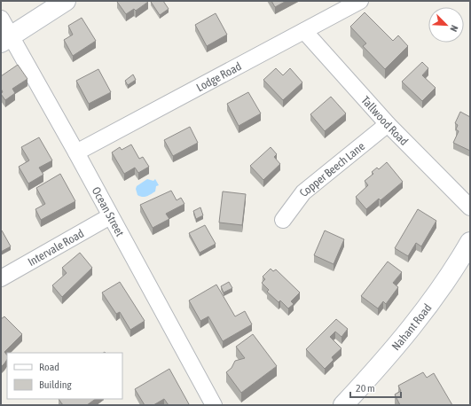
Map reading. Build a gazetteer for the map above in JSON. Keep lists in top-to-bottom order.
{
  "streets": {
    "main road": ["Nahant Road"],
    "street": [
      "Lodge Road",
      "Tallwood Road",
      "Copper Beech Lane",
      "Ocean Street",
      "Intervale Road"
    ]
  },
  "crossings": [
    ["Lodge Road", "Tallwood Road"],
    ["Lodge Road", "Ocean Street"],
    ["Tallwood Road", "Copper Beech Lane"],
    ["Ocean Street", "Intervale Road"]
  ],
  "legend": ["Road", "Building"],
  "scale_bar": "20 m",
  "north": "bottom right"
}
